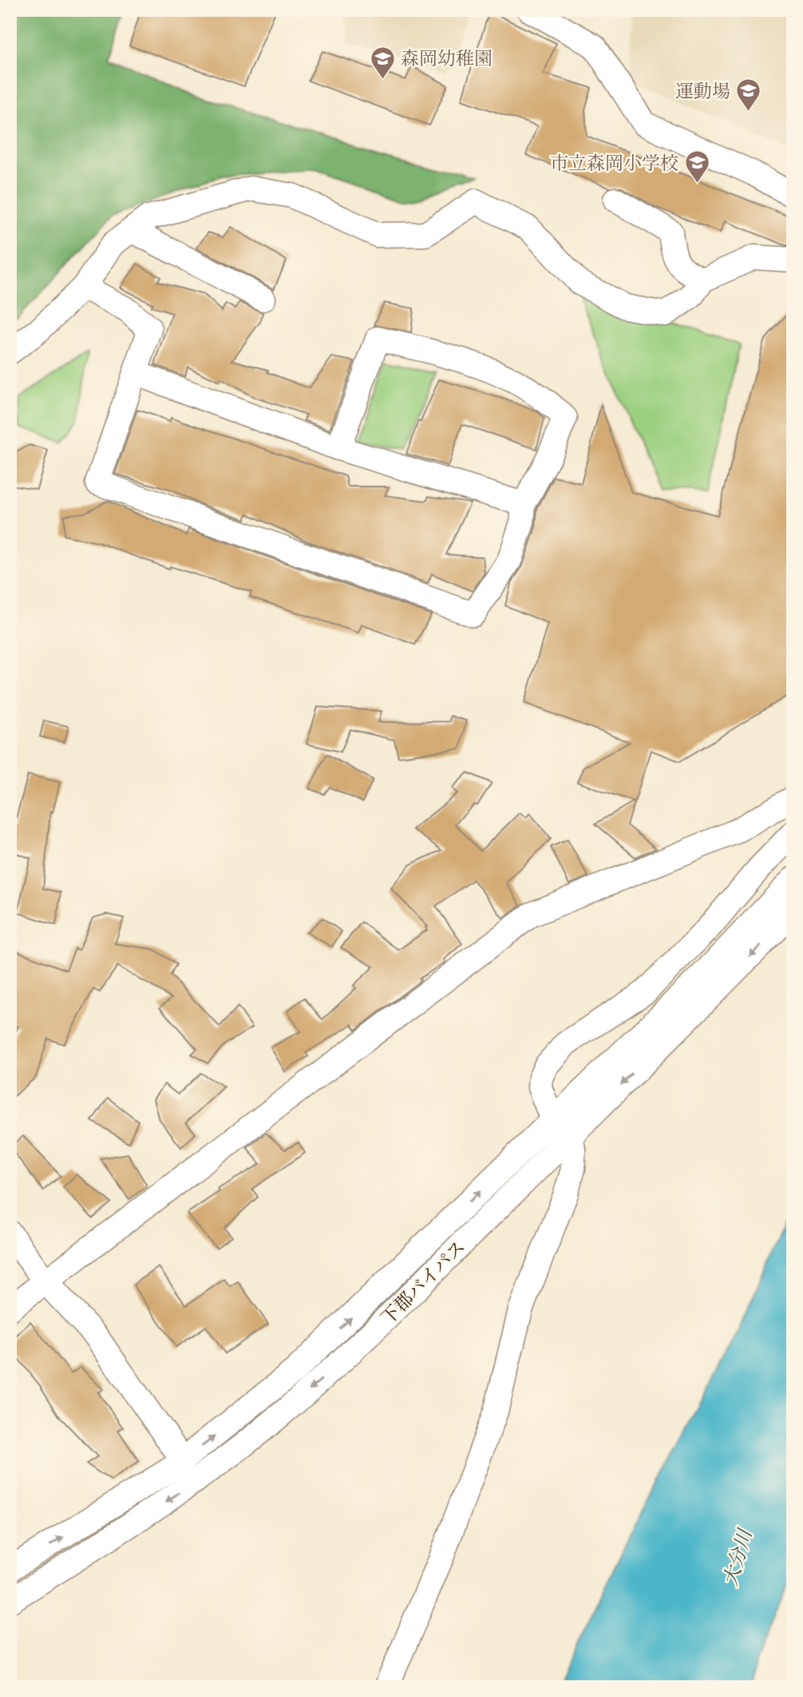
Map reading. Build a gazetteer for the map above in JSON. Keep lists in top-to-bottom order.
{
  "streets": {
    "street": ["下郡バイパス"]
  },
  "water": ["大分川"],
  "places": {
    "school or university": ["森岡幼稚園", "運動場", "市立森岡小学校"]
  }
}
